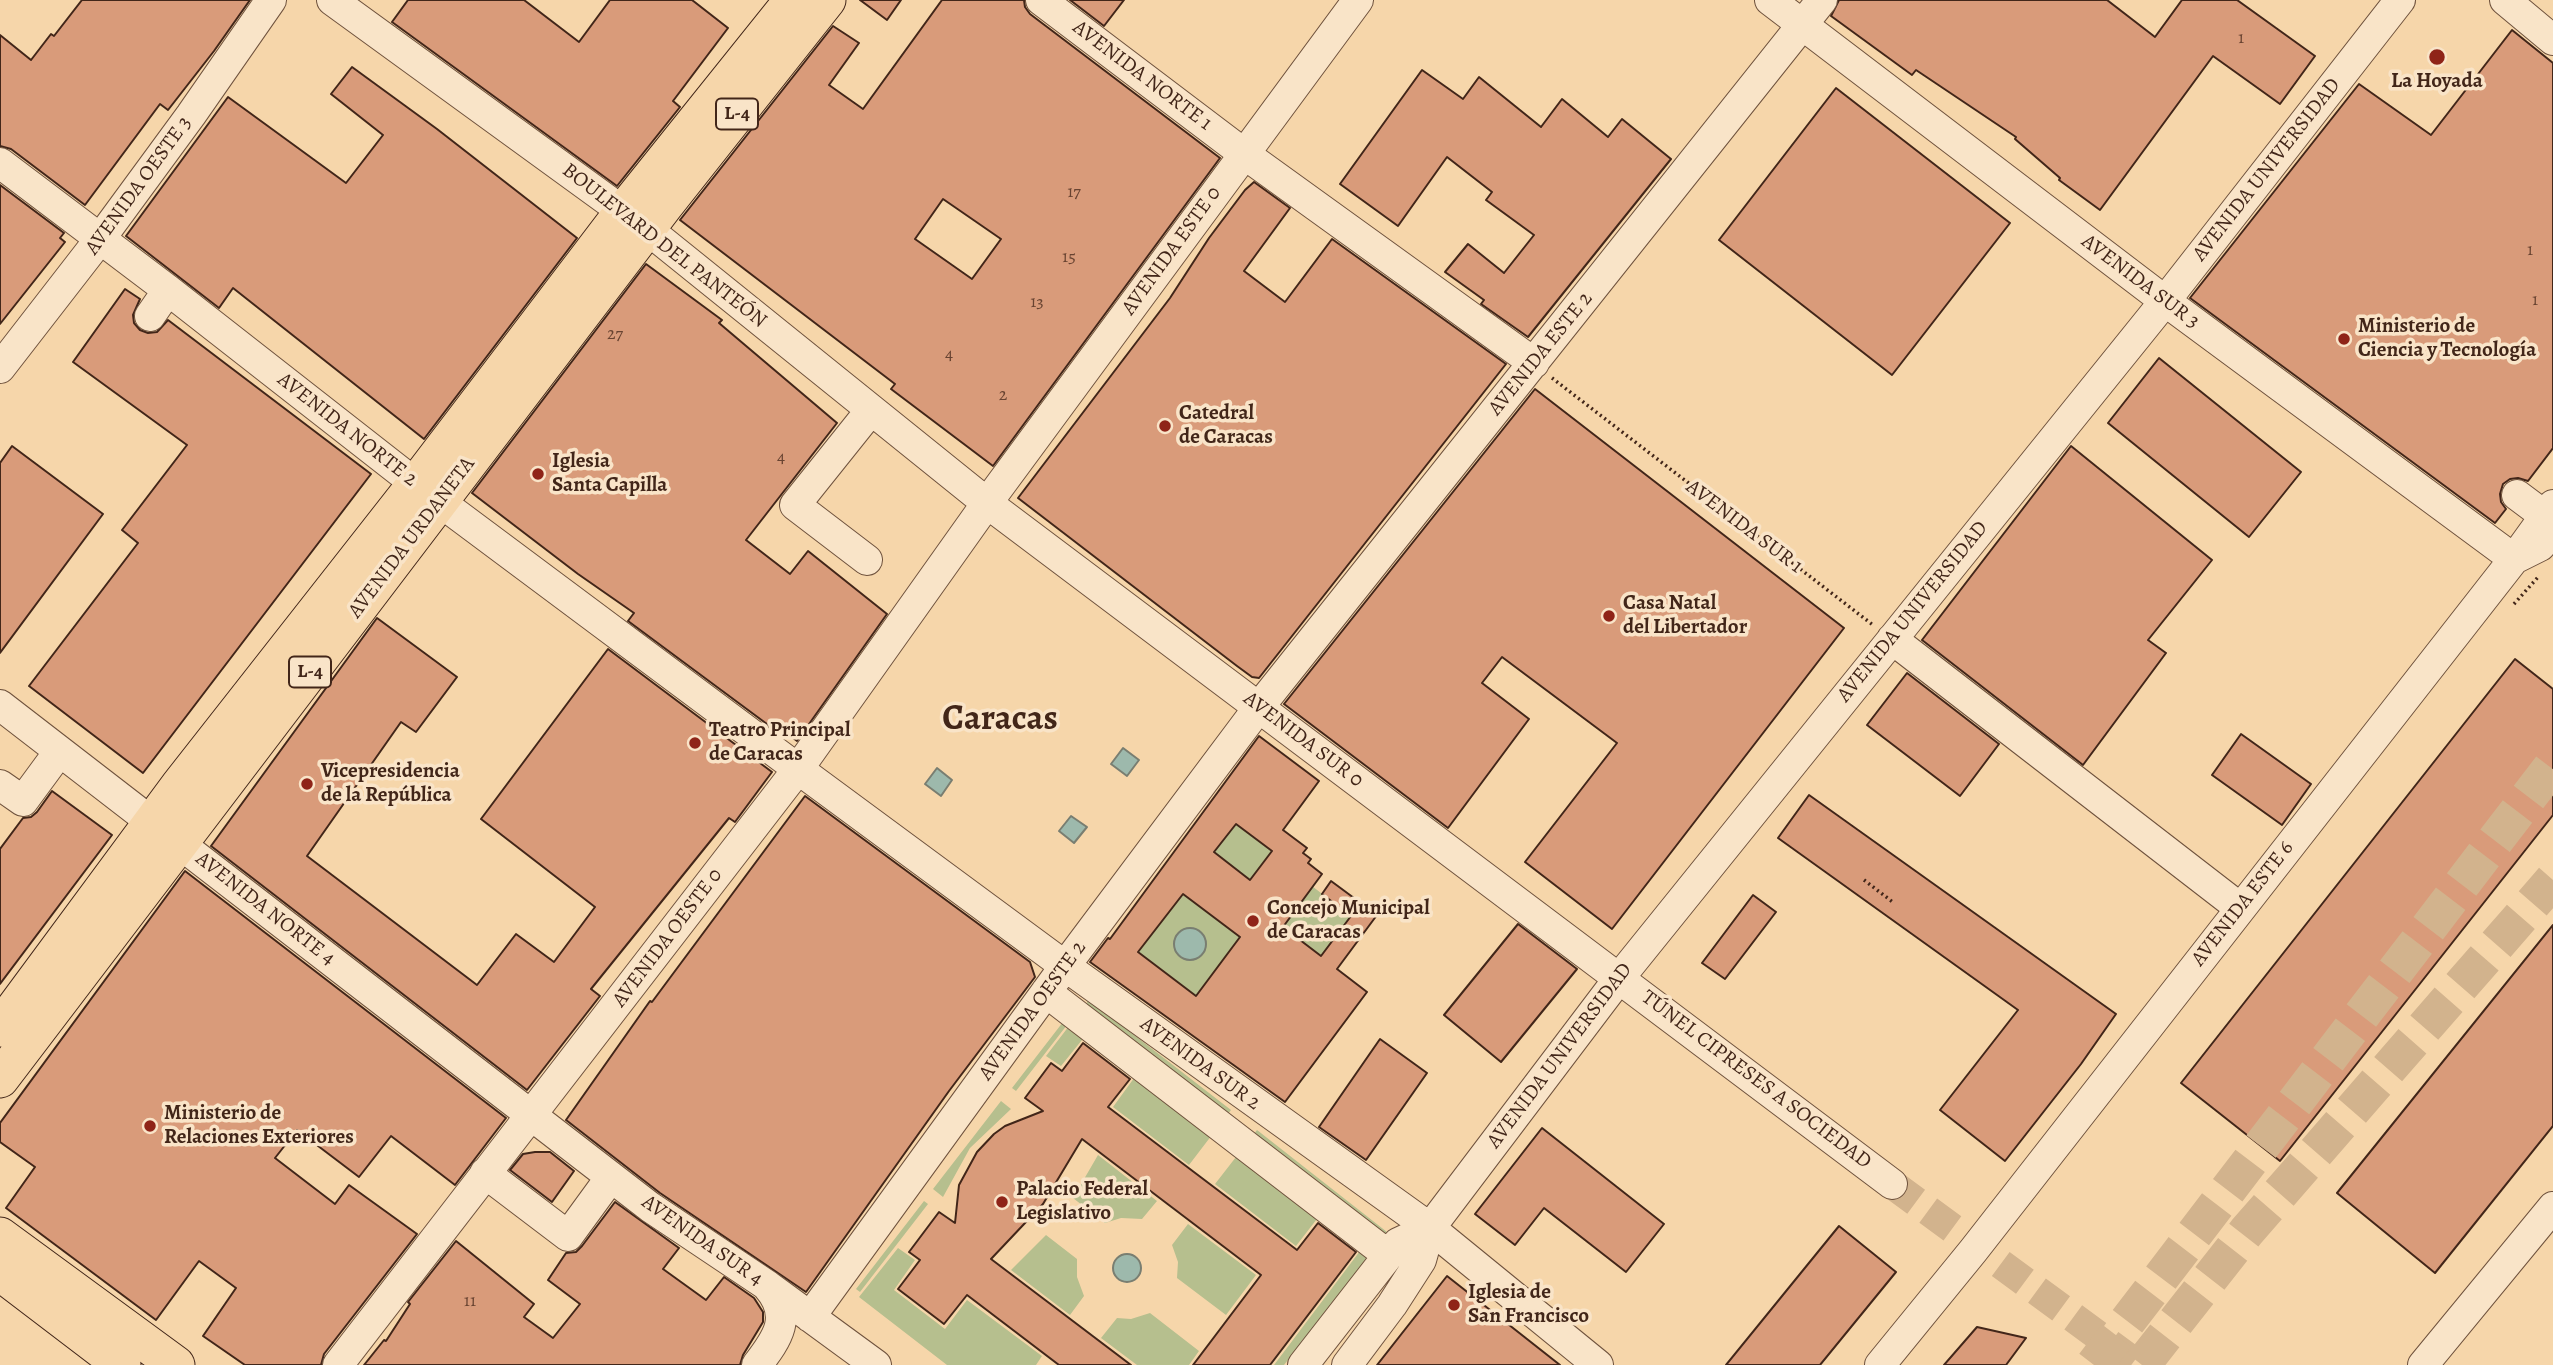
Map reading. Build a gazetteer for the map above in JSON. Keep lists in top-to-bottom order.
{
  "streets": {
    "main road": ["L-4", "AVENIDA URDANETA"],
    "street": [
      "AVENIDA NORTE 1",
      "AVENIDA UNIVERSIDAD",
      "AVENIDA OESTE 3",
      "BOULEVARD DEL PANTEÓN",
      "AVENIDA ESTE 0",
      "AVENIDA SUR 3",
      "AVENIDA ESTE 2",
      "AVENIDA NORTE 2",
      "AVENIDA SUR 0",
      "AVENIDA ESTE 6",
      "AVENIDA NORTE 4",
      "AVENIDA OESTE 0",
      "AVENIDA OESTE 2",
      "AVENIDA SUR 2",
      "TÚNEL CIPRESES A SOCIEDAD",
      "AVENIDA SUR 4"
    ],
    "path": ["AVENIDA SUR 1"]
  },
  "crossings": [
    ["AVENIDA NORTE 1", "AVENIDA ESTE 0"],
    ["AVENIDA UNIVERSIDAD", "AVENIDA SUR 3"],
    ["AVENIDA UNIVERSIDAD", "AVENIDA SUR 1"],
    ["AVENIDA UNIVERSIDAD", "AVENIDA SUR 0"],
    ["AVENIDA UNIVERSIDAD", "AVENIDA SUR 2"],
    ["AVENIDA UNIVERSIDAD", "TÚNEL CIPRESES A SOCIEDAD"],
    ["AVENIDA OESTE 3", "AVENIDA NORTE 2"],
    ["BOULEVARD DEL PANTEÓN", "AVENIDA ESTE 0"],
    ["BOULEVARD DEL PANTEÓN", "AVENIDA URDANETA"],
    ["BOULEVARD DEL PANTEÓN", "AVENIDA SUR 0"],
    ["BOULEVARD DEL PANTEÓN", "AVENIDA OESTE 0"],
    ["AVENIDA ESTE 0", "AVENIDA SUR 0"],
    ["AVENIDA ESTE 0", "AVENIDA OESTE 0"],
    ["AVENIDA SUR 3", "AVENIDA ESTE 2"],
    ["AVENIDA SUR 3", "AVENIDA ESTE 6"],
    ["AVENIDA ESTE 2", "AVENIDA SUR 1"],
    ["AVENIDA ESTE 2", "AVENIDA SUR 0"],
    ["AVENIDA ESTE 2", "AVENIDA OESTE 2"],
    ["AVENIDA NORTE 2", "AVENIDA URDANETA"],
    ["AVENIDA NORTE 2", "AVENIDA OESTE 0"],
    ["AVENIDA NORTE 2", "AVENIDA SUR 2"],
    ["AVENIDA URDANETA", "AVENIDA NORTE 4"],
    ["AVENIDA SUR 0", "AVENIDA OESTE 0"],
    ["AVENIDA SUR 0", "AVENIDA OESTE 2"],
    ["AVENIDA SUR 0", "TÚNEL CIPRESES A SOCIEDAD"],
    ["AVENIDA NORTE 4", "AVENIDA OESTE 0"],
    ["AVENIDA NORTE 4", "AVENIDA SUR 4"],
    ["AVENIDA OESTE 0", "AVENIDA SUR 2"],
    ["AVENIDA OESTE 0", "AVENIDA SUR 4"],
    ["AVENIDA OESTE 2", "AVENIDA SUR 2"],
    ["AVENIDA OESTE 2", "AVENIDA SUR 4"]
  ],
  "districts": ["Caracas"],
  "places": [
    "La Hoyada",
    "Ministerio de Ciencia y Tecnología",
    "Catedral de Caracas",
    "Iglesia Santa Capilla",
    "Casa Natal del Libertador",
    "Teatro Principal de Caracas",
    "Vicepresidencia de la República",
    "Concejo Municipal de Caracas",
    "Ministerio de Relaciones Exteriores",
    "Palacio Federal Legislativo",
    "Iglesia de San Francisco"
  ],
  "house_numbers": [
    "1",
    "17",
    "1",
    "15",
    "1",
    "13",
    "27",
    "4",
    "2",
    "4",
    "11"
  ]
}
